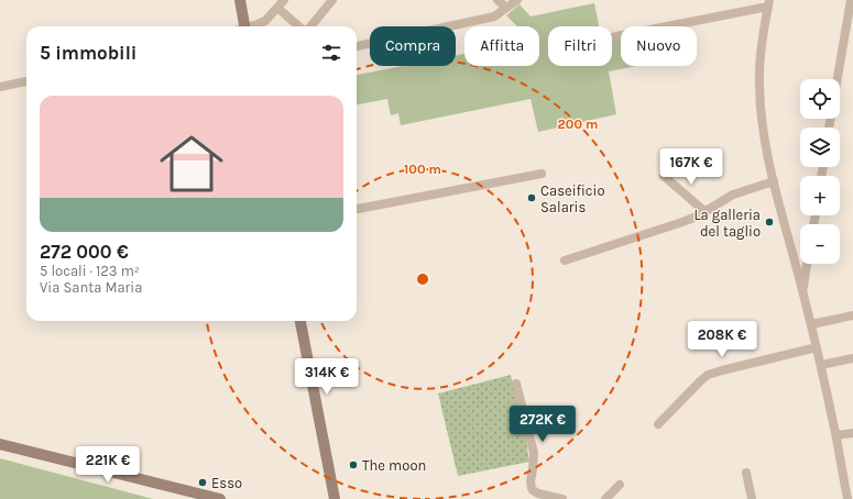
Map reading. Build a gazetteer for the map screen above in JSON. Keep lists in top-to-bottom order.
{
  "places": [
    "Caseificio Salaris",
    "La galleria del taglio",
    "The moon",
    "Esso"
  ],
  "page": {
    "chip": [
      "Compra",
      "Affitta",
      "Filtri",
      "Nuovo"
    ],
    "heading": "5 immobili",
    "map_buttons": ["+", "−"],
    "list": [
      {
        "name": "272 000 €",
        "note": "5 locali · 123 m² · Via Santa Maria"
      }
    ],
    "price": [
      "167K €",
      "208K €",
      "314K €",
      "272K €",
      "221K €"
    ]
  },
  "rings": ["200 m", "100 m"]
}
